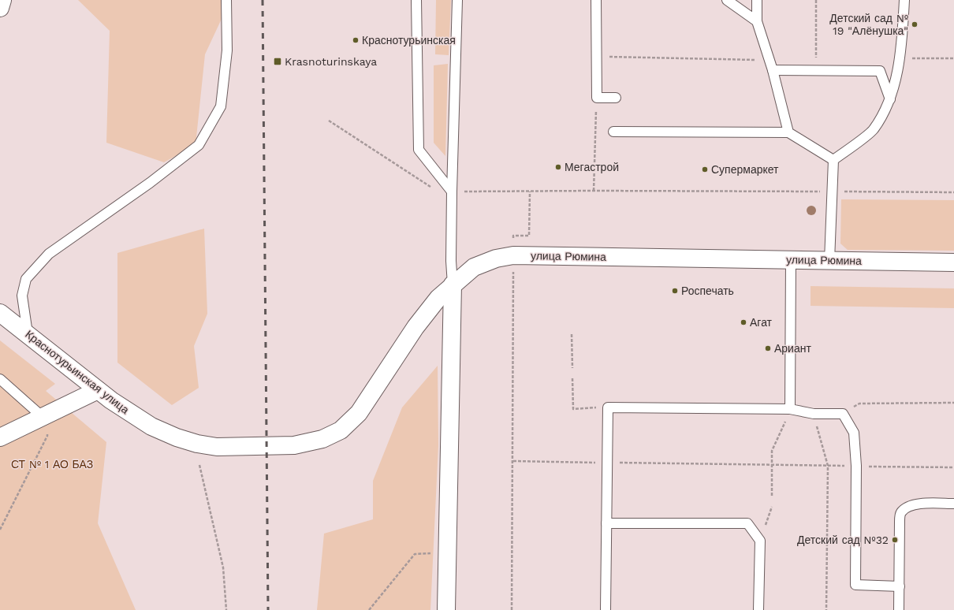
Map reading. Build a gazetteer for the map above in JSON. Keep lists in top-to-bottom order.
{
  "streets": {
    "main road": ["улица Рюмина", "Краснотурьинская улица"]
  },
  "crossings": [
    ["улица Рюмина", "Краснотурьинская улица"]
  ],
  "parks": ["СТ № 1 АО БАЗ"],
  "places": {
    "other": [
      "Детский сад № 19 \"Алёнушка\"",
      "Краснотурьинская",
      "Мегастрой",
      "Супермаркет",
      "Роспечать",
      "Агат",
      "Ариант",
      "Детский сад №32"
    ],
    "transit": ["Krasnoturinskaya"]
  }
}
